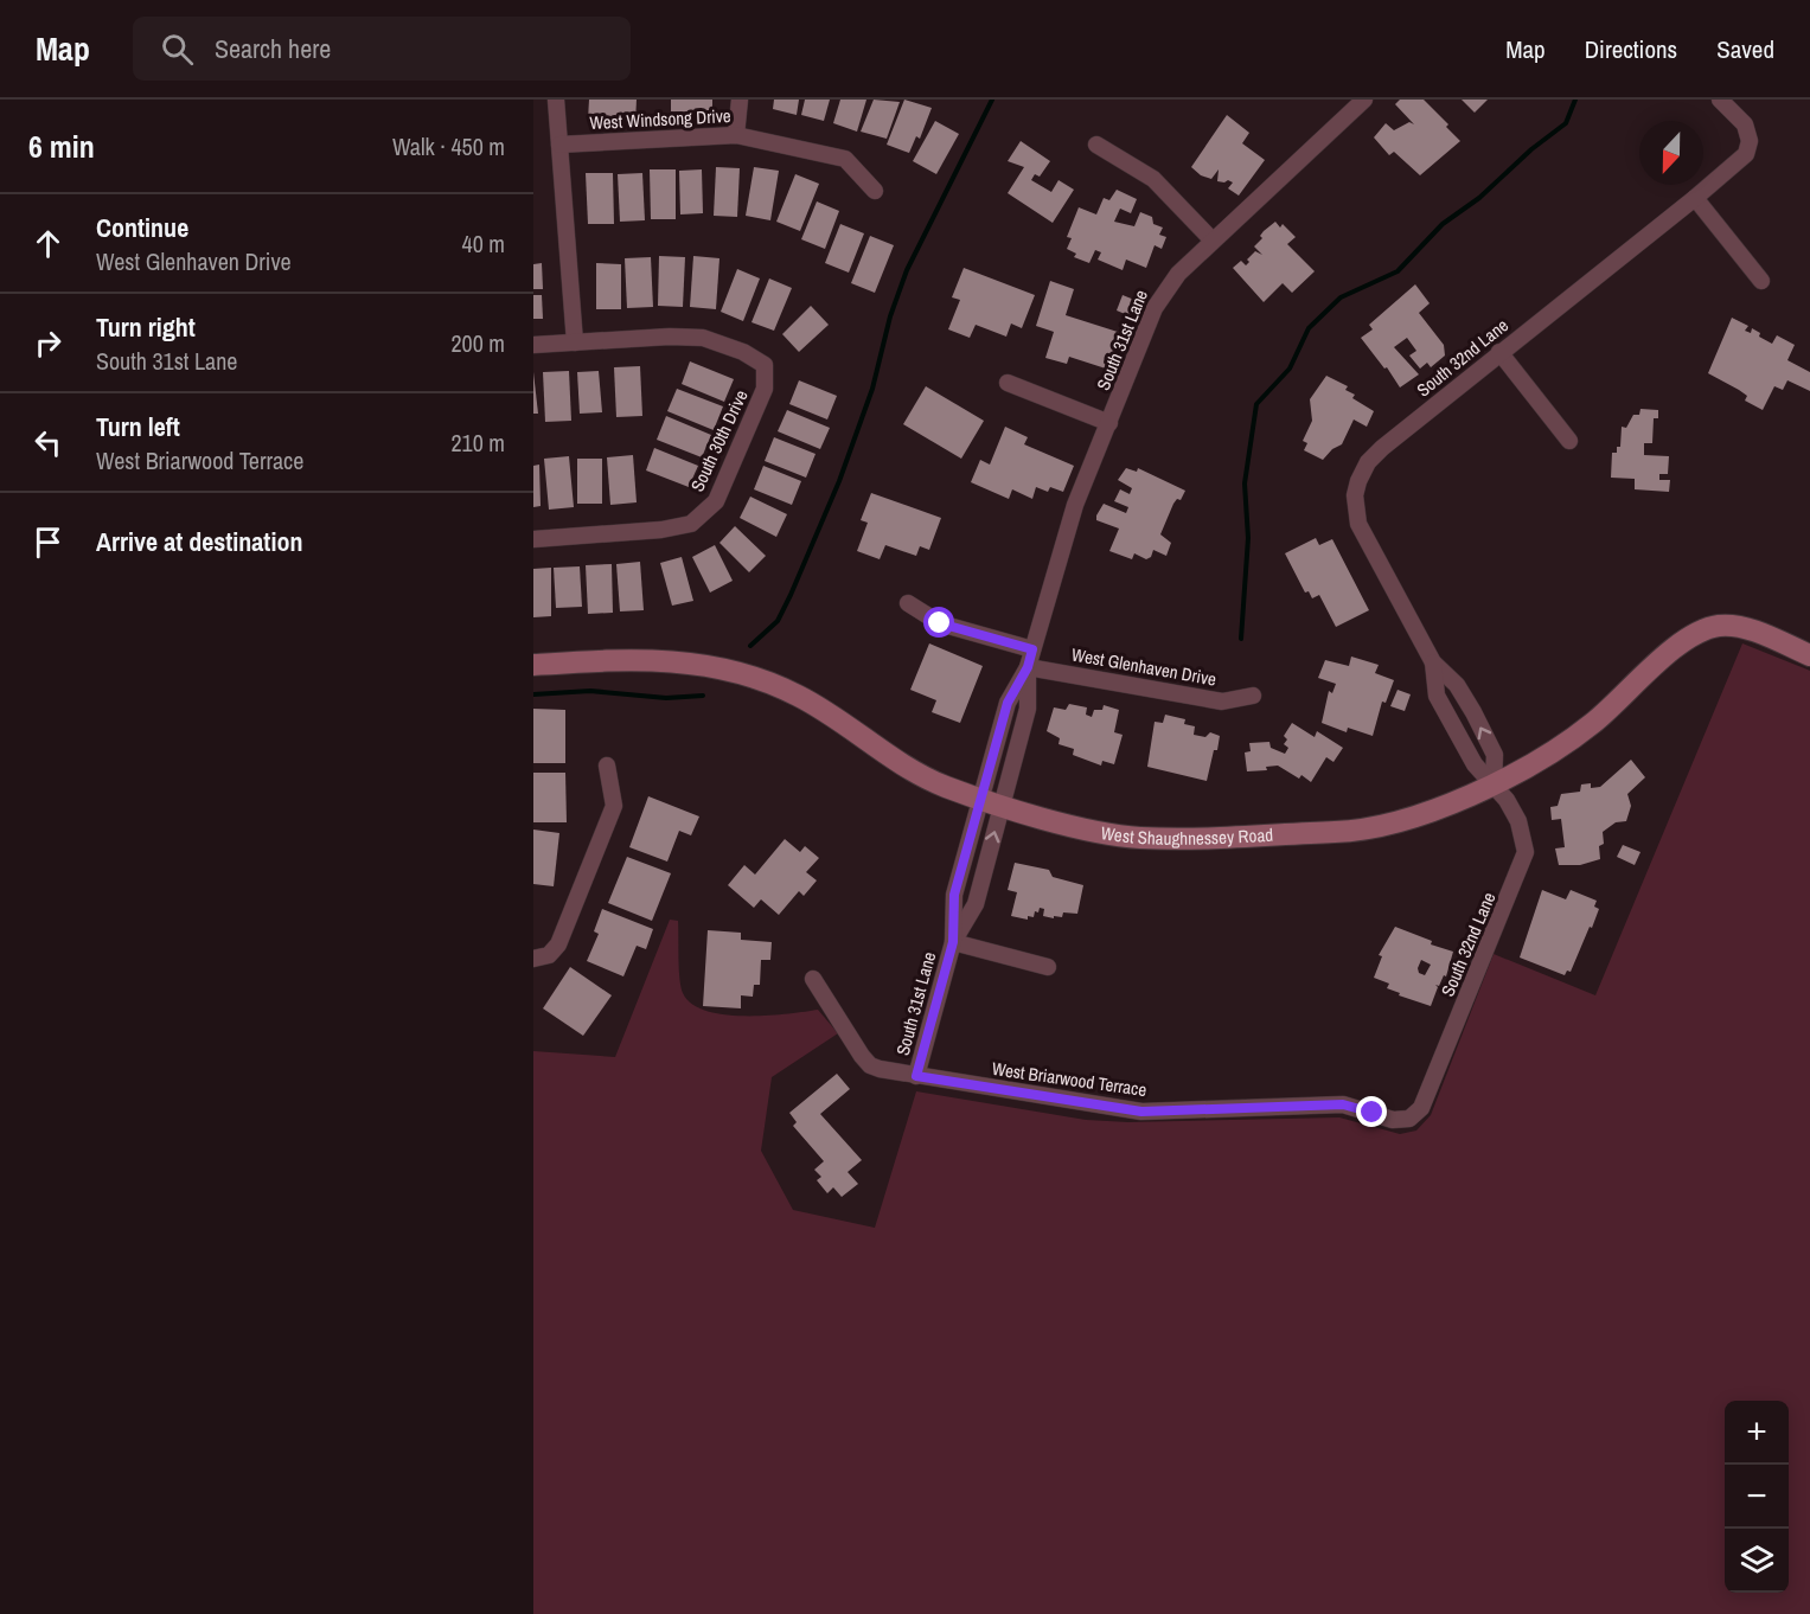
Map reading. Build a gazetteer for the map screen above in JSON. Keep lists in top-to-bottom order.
{
  "streets": {
    "street": [
      "West Windsong Drive",
      "South 31st Lane",
      "South 32nd Lane",
      "South 30th Drive",
      "West Glenhaven Drive",
      "West Shaughnessey Road",
      "West Briarwood Terrace"
    ]
  },
  "crossings": [
    ["South 31st Lane", "West Glenhaven Drive"],
    ["South 31st Lane", "West Shaughnessey Road"],
    ["South 31st Lane", "West Briarwood Terrace"],
    ["South 32nd Lane", "West Shaughnessey Road"],
    ["South 32nd Lane", "West Briarwood Terrace"]
  ],
  "north": "bottom",
  "page": {
    "header": "Map",
    "search": "Search here",
    "nav": ["Map", "Directions", "Saved"],
    "heading": ["6 min", "Walk · 450 m"],
    "list": [
      ["Continue", "West Glenhaven Drive", "40 m"],
      ["Turn right", "South 31st Lane", "200 m"],
      ["Turn left", "West Briarwood Terrace", "210 m"],
      "Arrive at destination"
    ],
    "map_buttons": ["+", "−"]
  }
}
